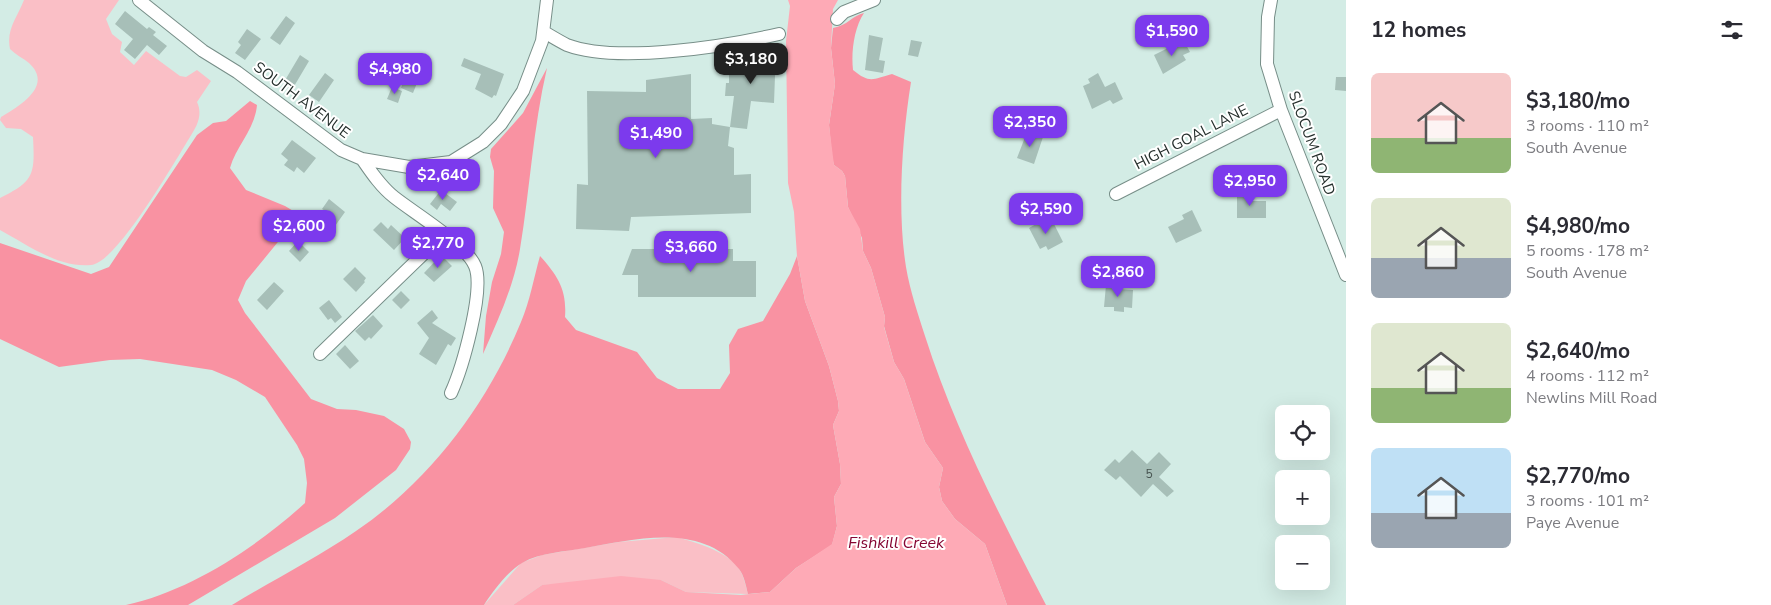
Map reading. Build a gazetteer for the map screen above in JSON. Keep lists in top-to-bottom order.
{
  "streets": {
    "street": ["SOUTH AVENUE", "HIGH GOAL LANE", "SLOCUM ROAD"]
  },
  "crossings": [
    ["HIGH GOAL LANE", "SLOCUM ROAD"]
  ],
  "water": ["Fishkill Creek"],
  "house_numbers": ["5"],
  "page": {
    "heading": "12 homes",
    "price": [
      "$1,590",
      "$3,180",
      "$4,980",
      "$2,350",
      "$1,490",
      "$2,640",
      "$2,950",
      "$2,590",
      "$2,600",
      "$2,770",
      "$3,660",
      "$2,860"
    ],
    "list": [
      {
        "name": "$3,180/mo",
        "note": "3 rooms · 110 m² · South Avenue"
      },
      {
        "name": "$4,980/mo",
        "note": "5 rooms · 178 m² · South Avenue"
      },
      {
        "name": "$2,640/mo",
        "note": "4 rooms · 112 m² · Newlins Mill Road"
      },
      {
        "name": "$2,770/mo",
        "note": "3 rooms · 101 m² · Paye Avenue"
      }
    ],
    "map_buttons": ["+", "−"]
  }
}
